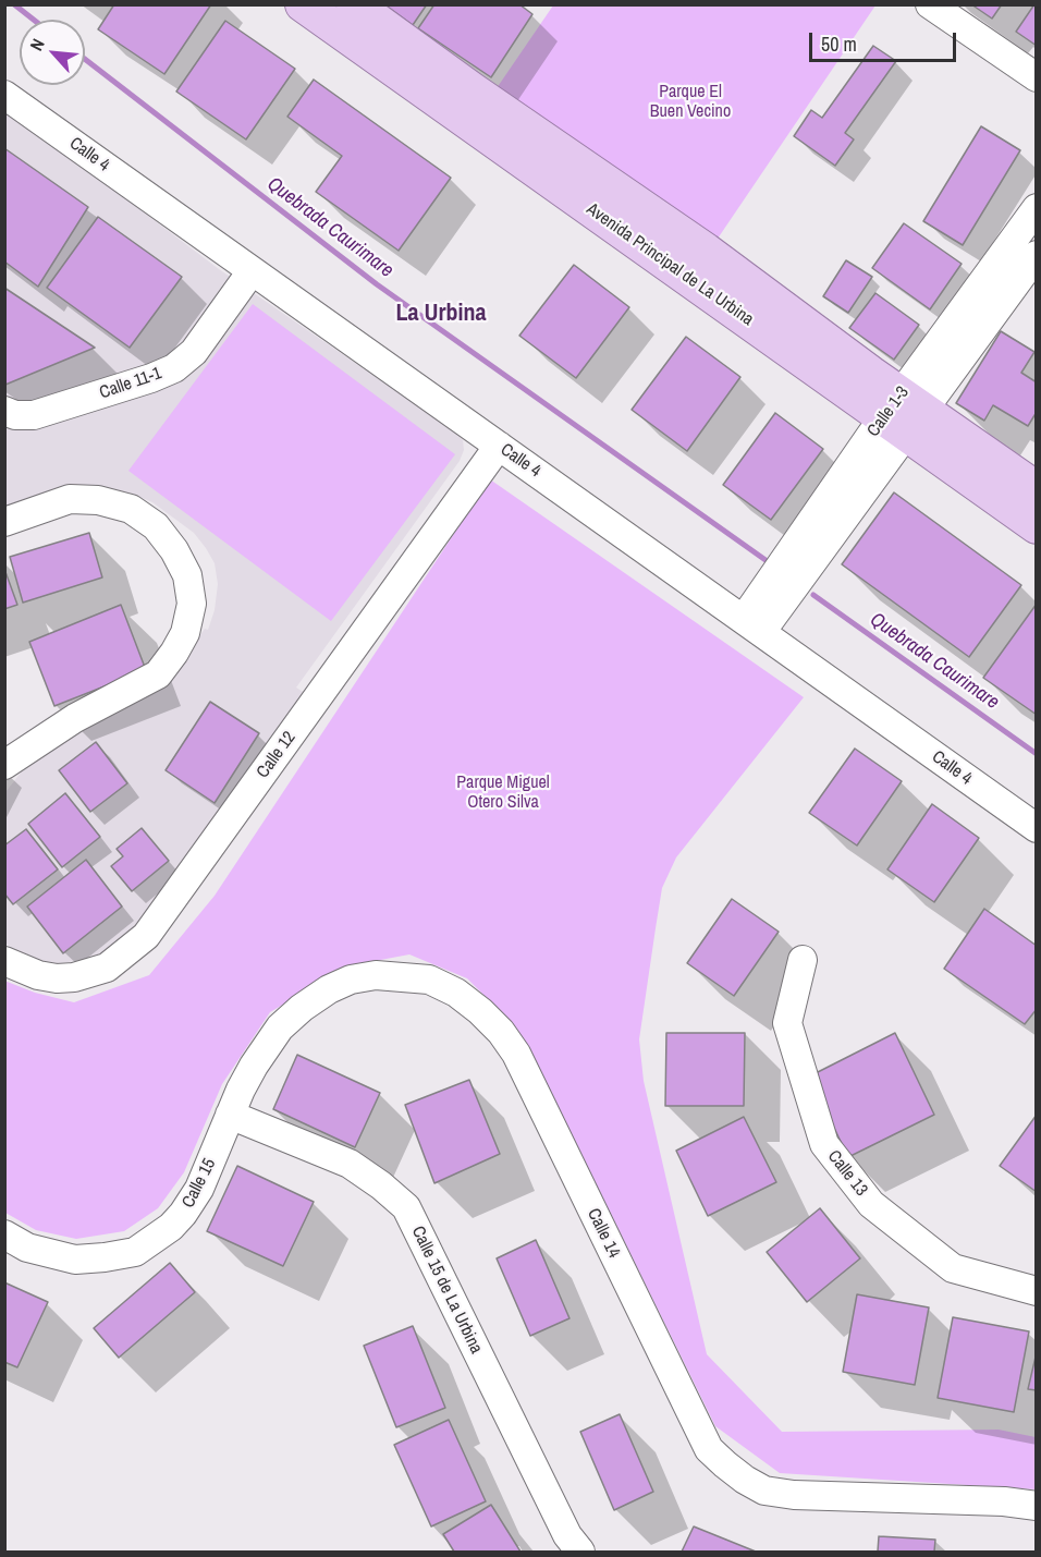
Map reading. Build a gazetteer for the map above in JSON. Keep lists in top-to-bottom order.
{
  "streets": {
    "main road": ["Avenida Principal de La Urbina"],
    "street": [
      "Calle 4",
      "Calle 11-1",
      "Calle 1-3",
      "Calle 12",
      "Calle 13",
      "Calle 15",
      "Calle 14",
      "Calle 15 de La Urbina"
    ]
  },
  "crossings": [
    ["Calle 4", "Calle 11-1"],
    ["Calle 4", "Calle 1-3"],
    ["Calle 4", "Calle 12"],
    ["Avenida Principal de La Urbina", "Calle 1-3"],
    ["Calle 15", "Calle 14"],
    ["Calle 15", "Calle 15 de La Urbina"],
    ["Calle 14", "Calle 15 de La Urbina"]
  ],
  "districts": ["La Urbina"],
  "water": ["Quebrada Caurimare"],
  "parks": ["Parque El Buen Vecino", "Parque Miguel Otero Silva"],
  "scale_bar": "50 m",
  "north": "top left"
}
